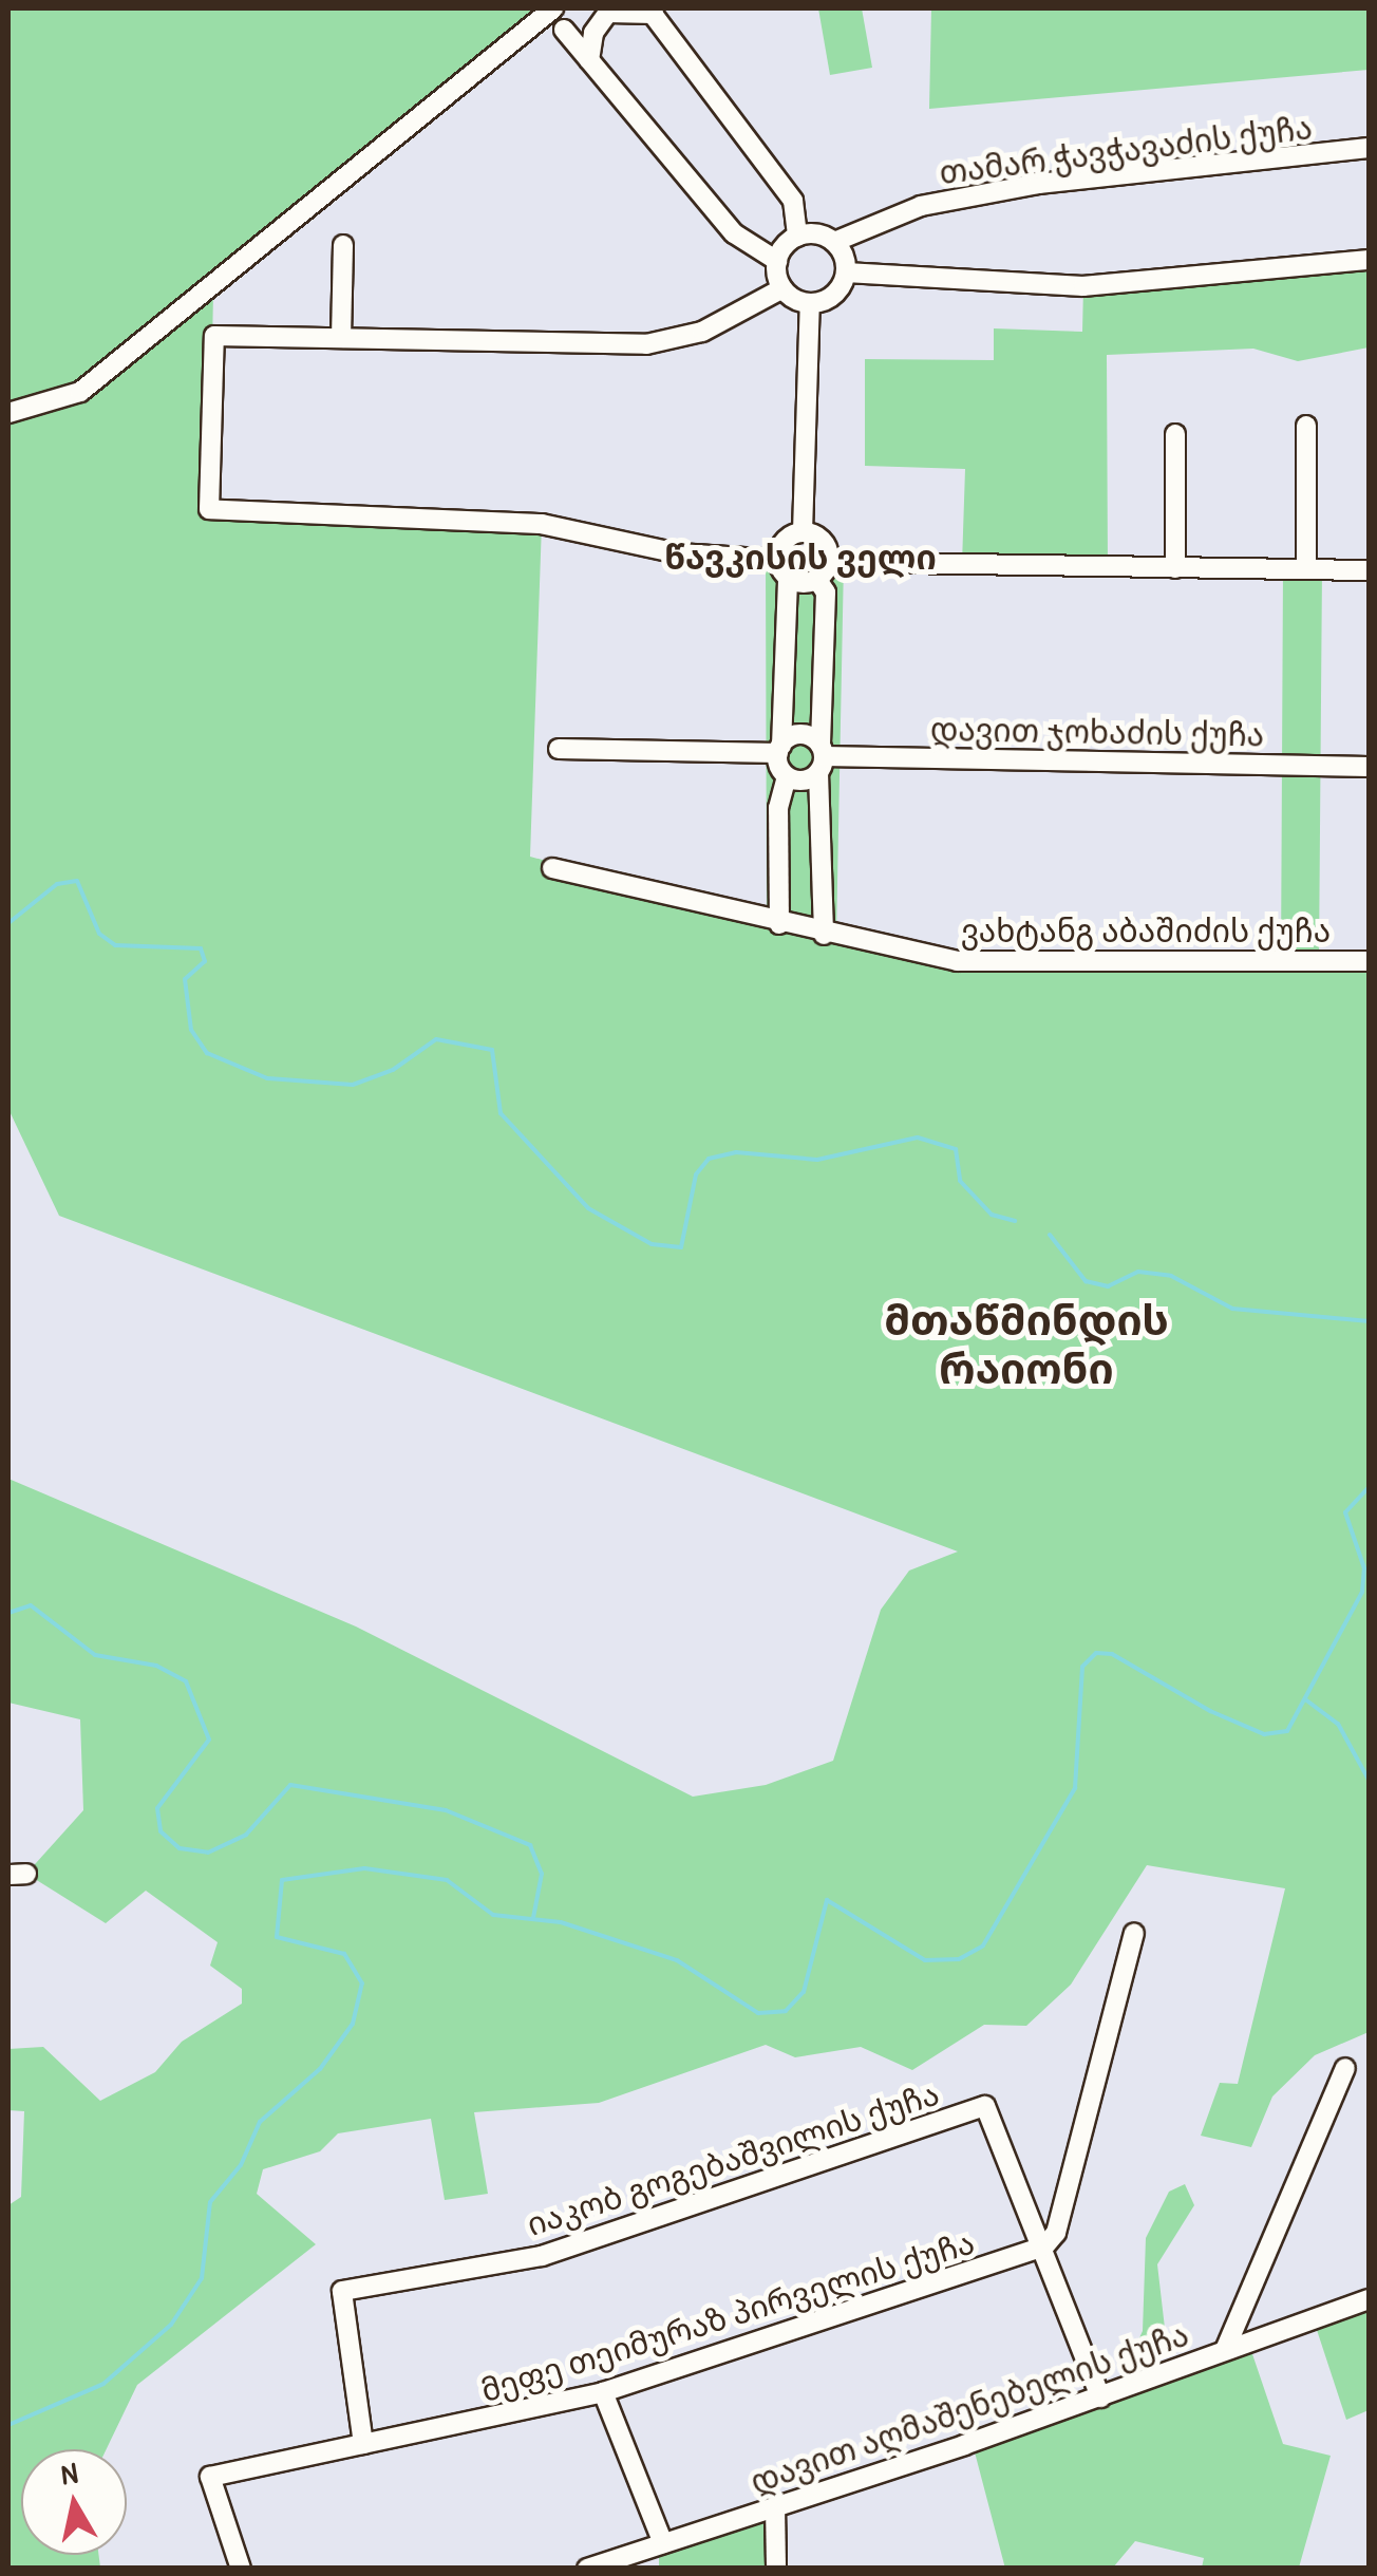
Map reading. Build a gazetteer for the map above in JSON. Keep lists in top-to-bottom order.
{
  "streets": {
    "street": [
      "თამარ ჭავჭავაძის ქუჩა",
      "დავით ჯოხაძის ქუჩა",
      "ვახტანგ აბაშიძის ქუჩა",
      "იაკობ გოგებაშვილის ქუჩა",
      "მეფე თეიმურაზ პირველის ქუჩა",
      "დავით აღმაშენებელის ქუჩა"
    ]
  },
  "crossings": [
    ["იაკობ გოგებაშვილის ქუჩა", "მეფე თეიმურაზ პირველის ქუჩა"],
    ["იაკობ გოგებაშვილის ქუჩა", "დავით აღმაშენებელის ქუჩა"]
  ],
  "districts": ["წავკისის ველი", "მთაწმინდის რაიონი"],
  "north": "top"
}
